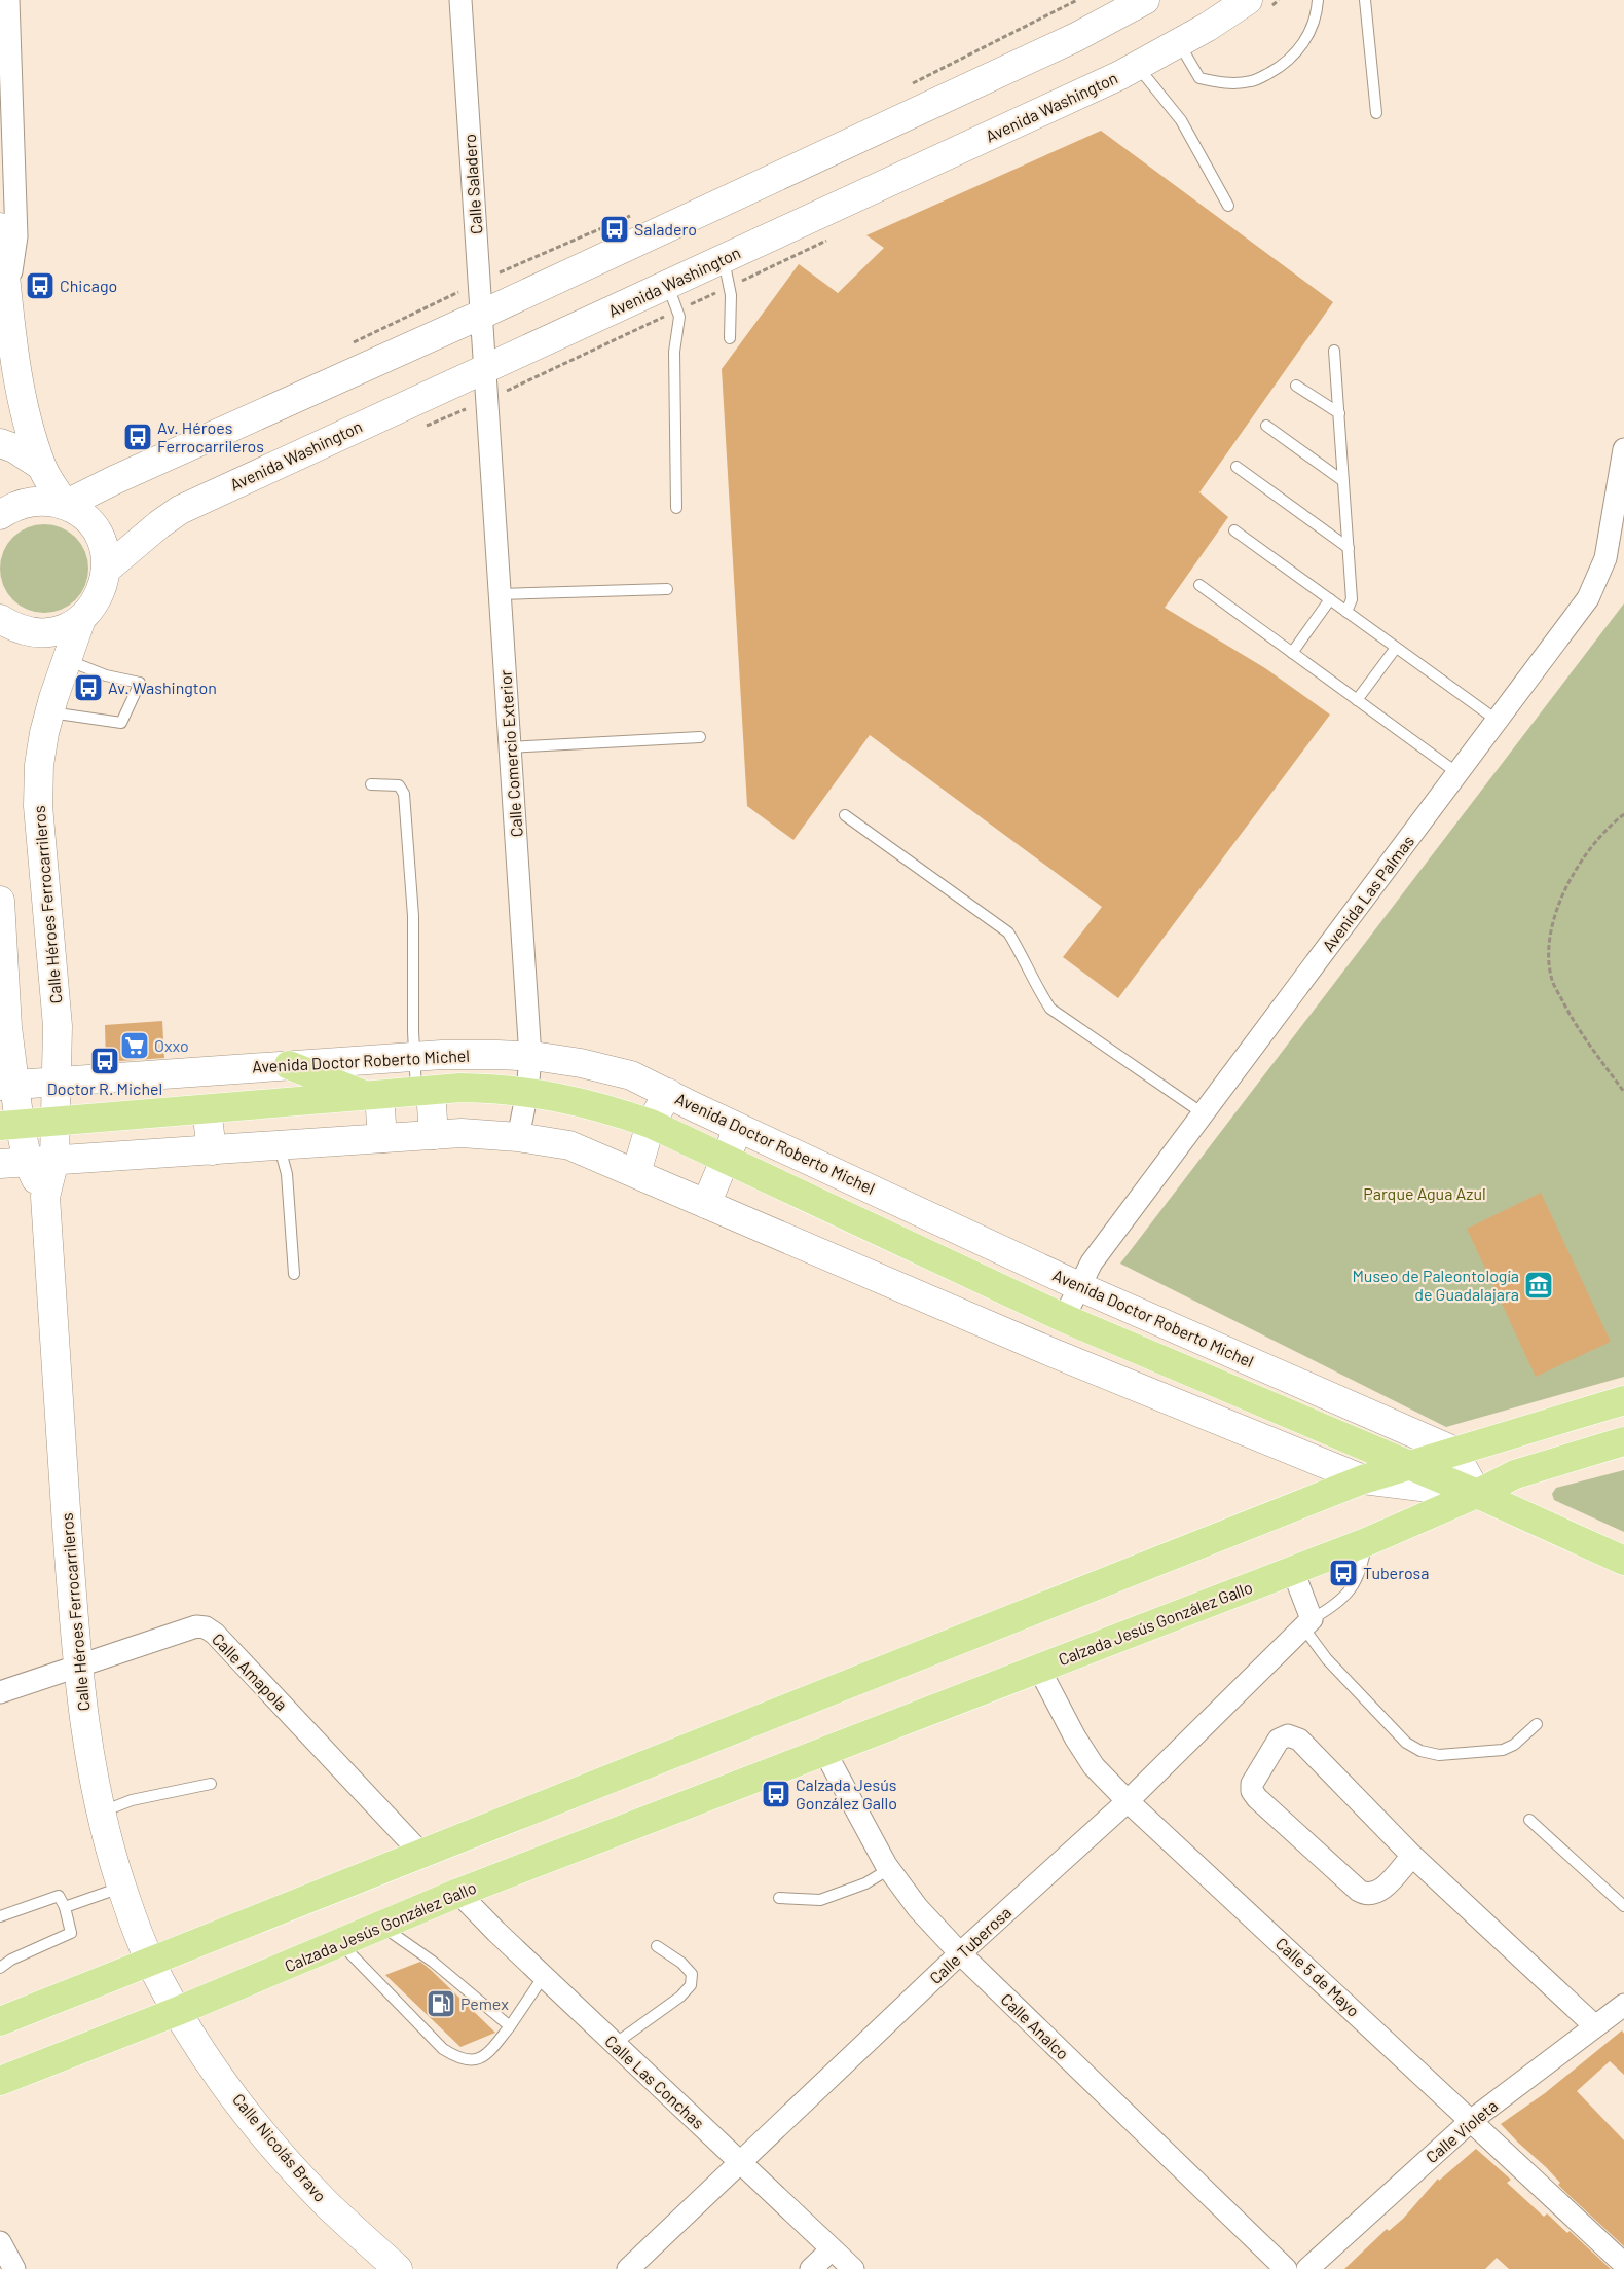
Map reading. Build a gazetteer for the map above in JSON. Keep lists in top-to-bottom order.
{
  "streets": {
    "main road": [
      "Avenida Washington",
      "Calle Héroes Ferrocarrileros",
      "Avenida Doctor Roberto Michel",
      "Calzada Jesús González Gallo",
      "Calle Nicolás Bravo"
    ],
    "street": [
      "Calle Saladero",
      "Calle Comercio Exterior",
      "Avenida Las Palmas",
      "Calle Amapola",
      "Calle Tuberosa",
      "Calle 5 de Mayo",
      "Calle Analco",
      "Calle Las Conchas",
      "Calle Violeta"
    ]
  },
  "crossings": [
    ["Avenida Washington", "Calle Saladero"],
    ["Avenida Washington", "Calle Comercio Exterior"],
    ["Calle Saladero", "Calle Comercio Exterior"],
    ["Calle Comercio Exterior", "Avenida Doctor Roberto Michel"],
    ["Avenida Las Palmas", "Avenida Doctor Roberto Michel"],
    ["Calle Héroes Ferrocarrileros", "Avenida Doctor Roberto Michel"],
    ["Calle Héroes Ferrocarrileros", "Calzada Jesús González Gallo"],
    ["Calle Héroes Ferrocarrileros", "Calle Amapola"],
    ["Calle Héroes Ferrocarrileros", "Calle Nicolás Bravo"],
    ["Avenida Doctor Roberto Michel", "Calzada Jesús González Gallo"],
    ["Calzada Jesús González Gallo", "Calle Tuberosa"],
    ["Calzada Jesús González Gallo", "Calle 5 de Mayo"],
    ["Calzada Jesús González Gallo", "Calle Analco"],
    ["Calzada Jesús González Gallo", "Calle Las Conchas"],
    ["Calzada Jesús González Gallo", "Calle Nicolás Bravo"],
    ["Calle Tuberosa", "Calle 5 de Mayo"],
    ["Calle Tuberosa", "Calle Analco"],
    ["Calle Tuberosa", "Calle Las Conchas"],
    ["Calle 5 de Mayo", "Calle Violeta"]
  ],
  "parks": ["Parque Agua Azul"],
  "places": {
    "bus stop": [
      "Saladero",
      "Chicago",
      "Av. Héroes Ferrocarrileros",
      "Av. Washington",
      "Doctor R. Michel",
      "Tuberosa",
      "Calzada Jesús González Gallo"
    ],
    "supermarket": ["Oxxo"],
    "museum": ["Museo de Paleontología de Guadalajara"],
    "fuel station": ["Pemex"]
  }
}
